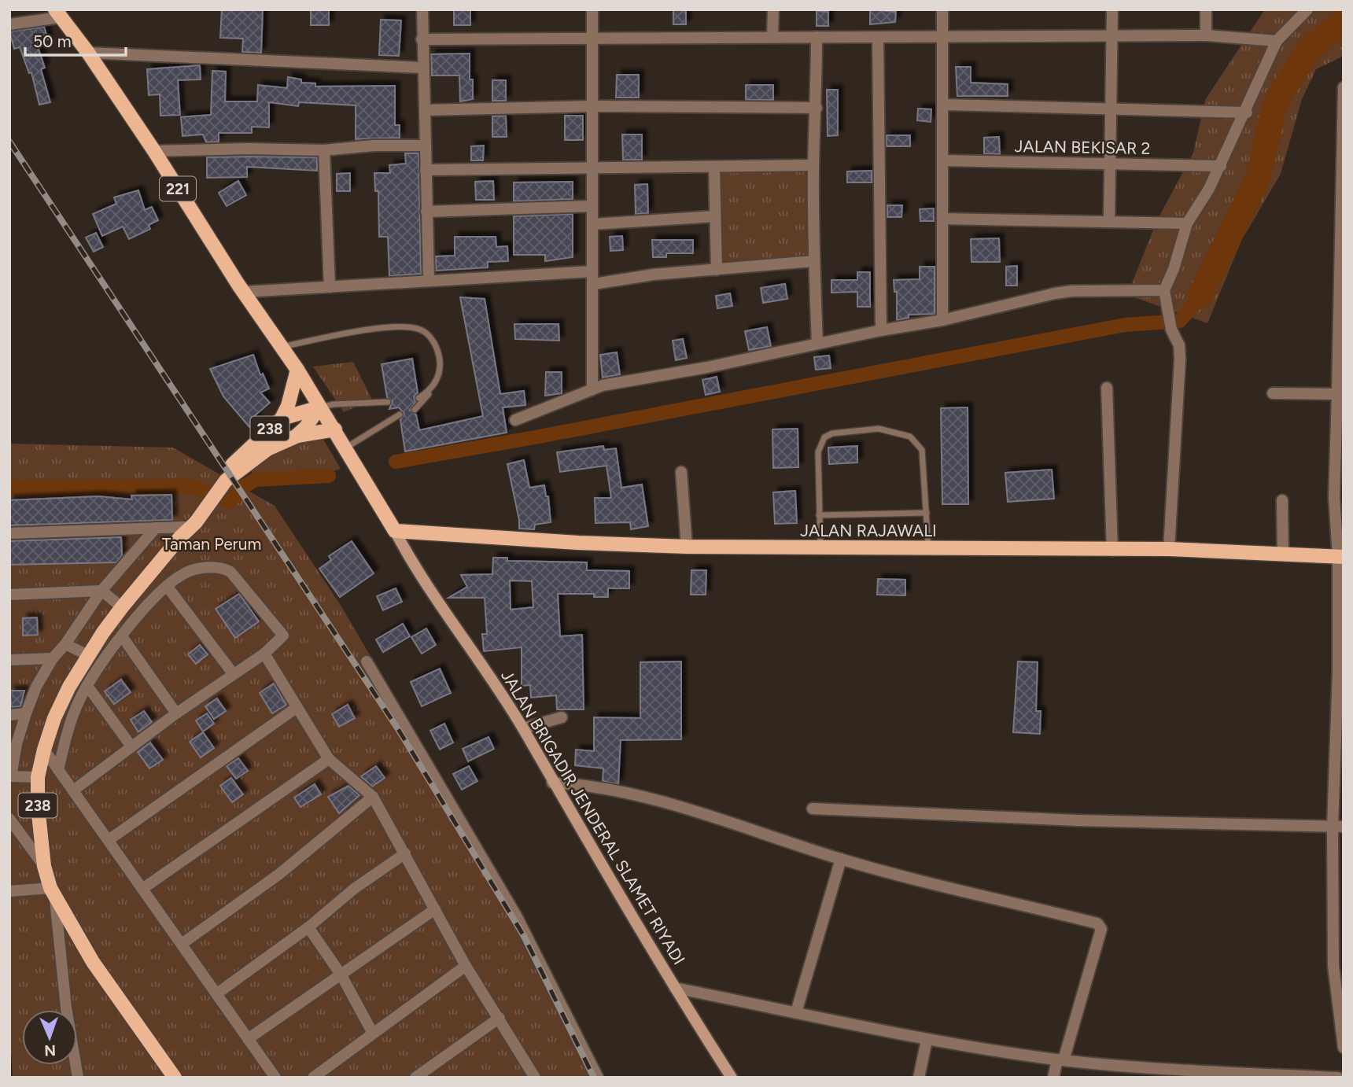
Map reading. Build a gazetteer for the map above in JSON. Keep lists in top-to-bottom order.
{
  "streets": {
    "main road": [
      "221",
      "238",
      "JALAN RAJAWALI",
      "JALAN BRIGADIR JENDERAL SLAMET RIYADI"
    ],
    "street": ["JALAN BEKISAR 2"]
  },
  "crossings": [
    ["221", "238"],
    ["221", "JALAN BRIGADIR JENDERAL SLAMET RIYADI"],
    ["238", "JALAN BRIGADIR JENDERAL SLAMET RIYADI"],
    ["JALAN RAJAWALI", "JALAN BRIGADIR JENDERAL SLAMET RIYADI"]
  ],
  "parks": ["Taman Perum"],
  "scale_bar": "50 m",
  "north": "bottom"
}
